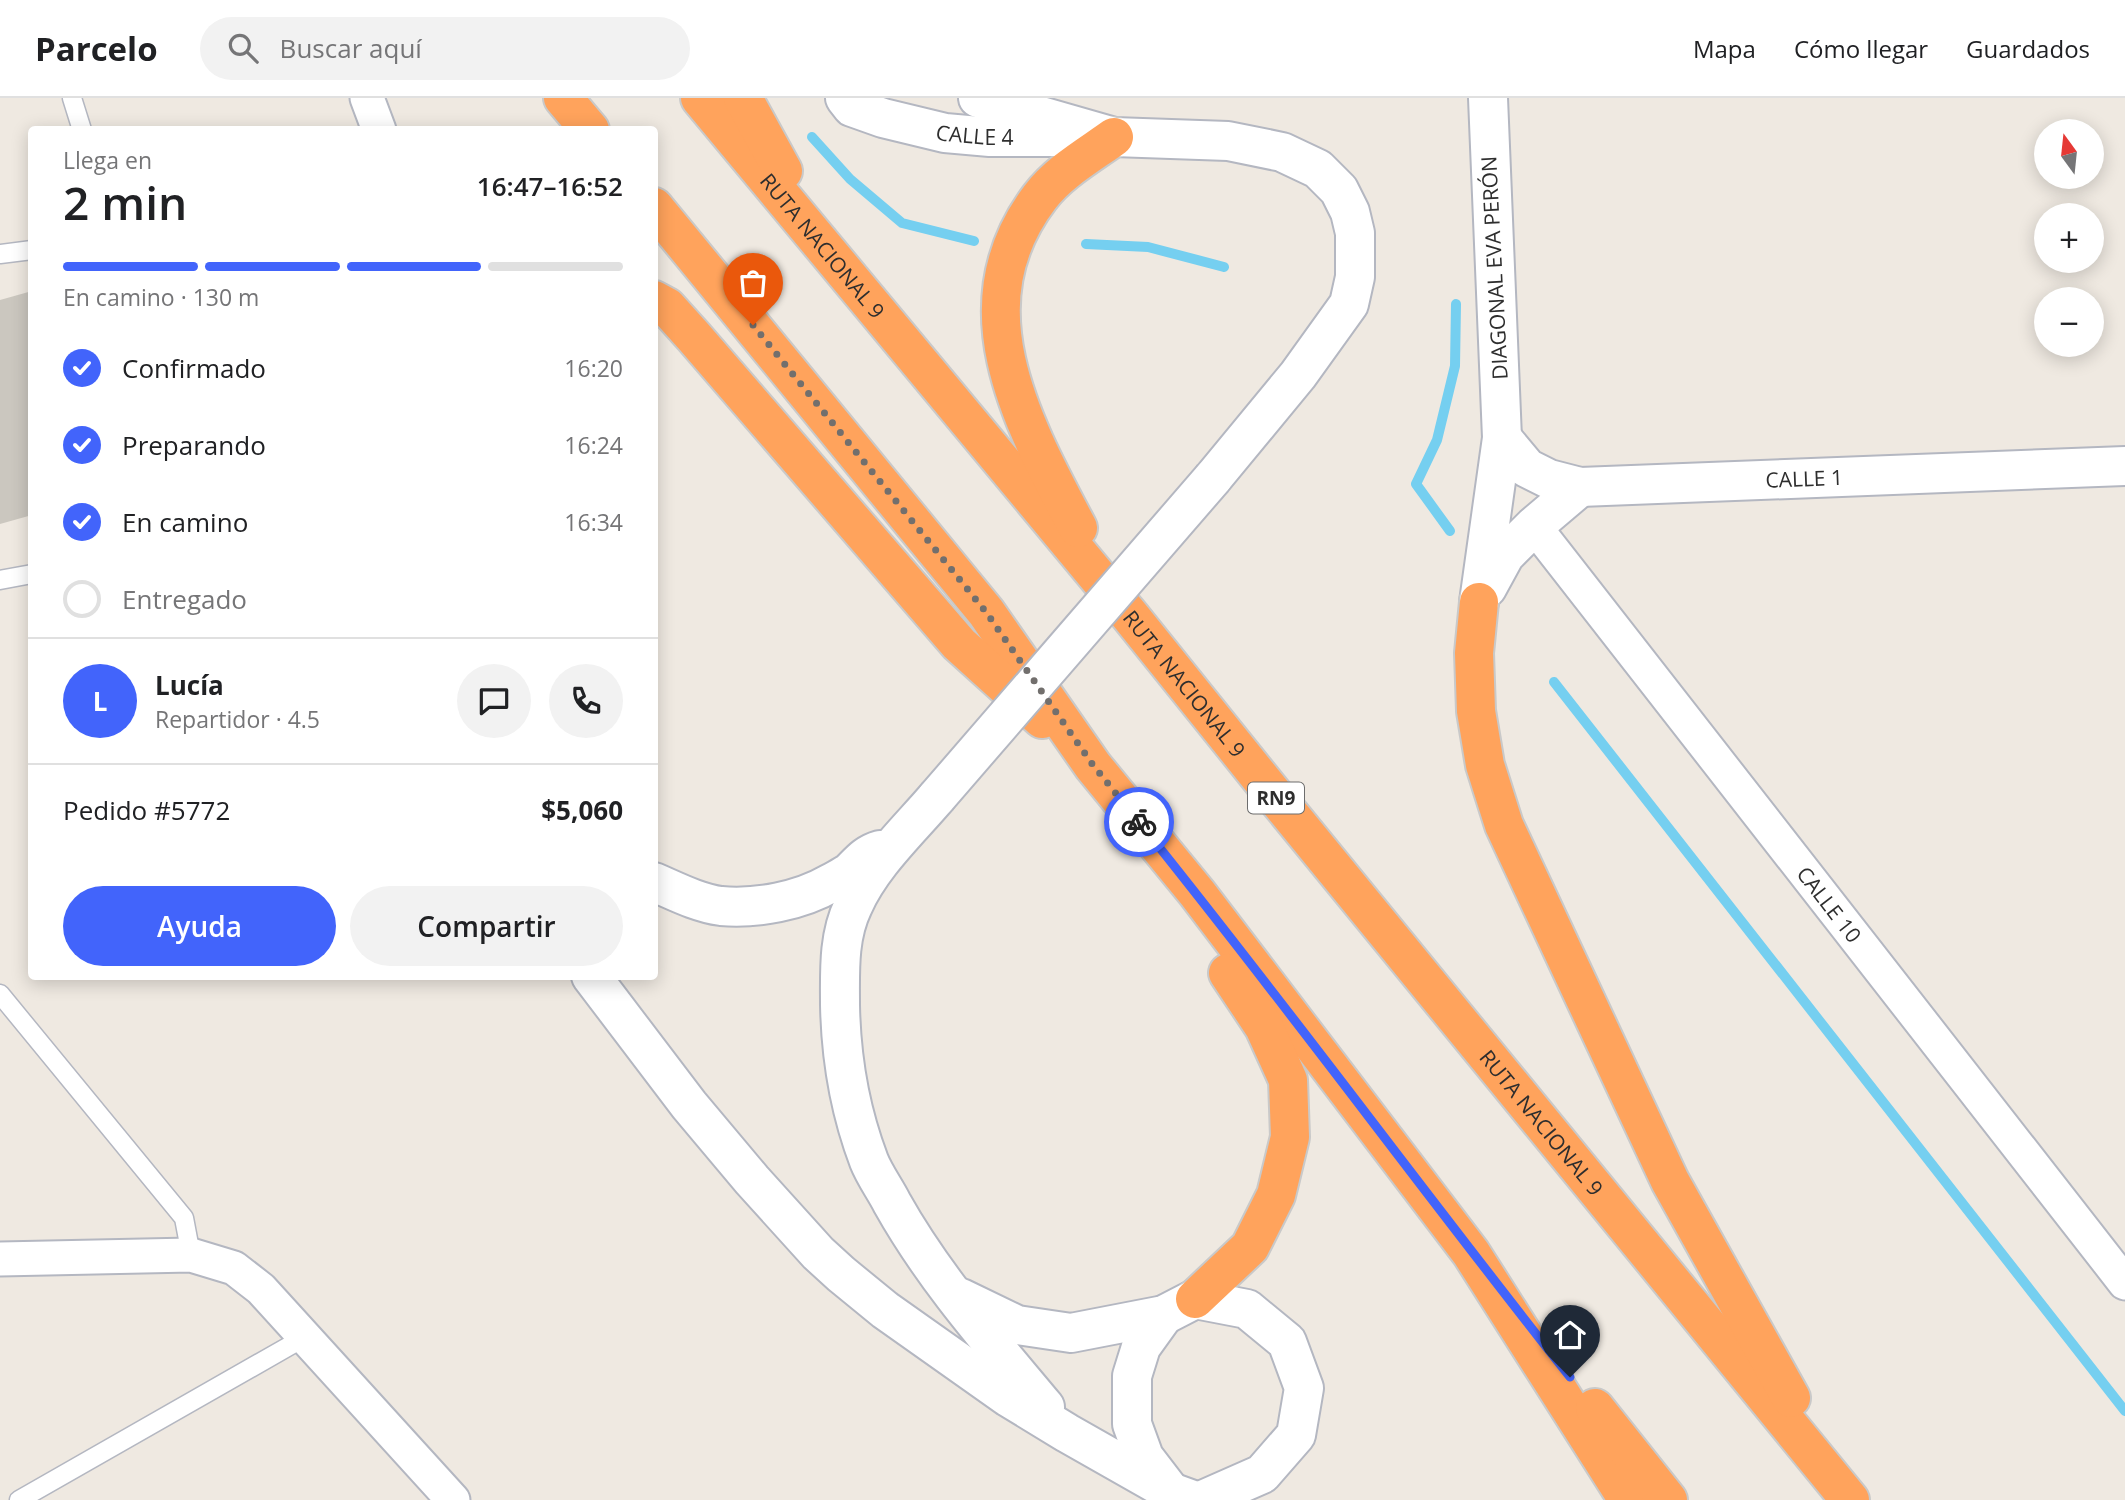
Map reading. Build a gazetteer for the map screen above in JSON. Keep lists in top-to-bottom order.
{
  "streets": {
    "highway": ["RUTA NACIONAL 9", "RN9"],
    "main road": ["CALLE 4", "DIAGONAL EVA PERÓN", "CALLE 1"],
    "street": ["CALLE 10"]
  },
  "crossings": [
    ["DIAGONAL EVA PERÓN", "CALLE 1"]
  ],
  "north": "top",
  "page": {
    "header": "Parcelo",
    "search": "Buscar aquí",
    "nav": ["Mapa", "Cómo llegar", "Guardados"],
    "map_buttons": ["+", "−"],
    "heading": ["2 min", "Llega en", "16:47–16:52"],
    "panel": [
      "Lucía",
      "Repartidor · 4.5",
      "Pedido #5772",
      "$5,060"
    ],
    "bar": "En camino · 130 m",
    "list": [
      ["Confirmado", "16:20"],
      ["Preparando", "16:24"],
      ["En camino", "16:34"],
      "Entregado"
    ],
    "round": "L",
    "buttons": ["Ayuda", "Compartir"]
  }
}
